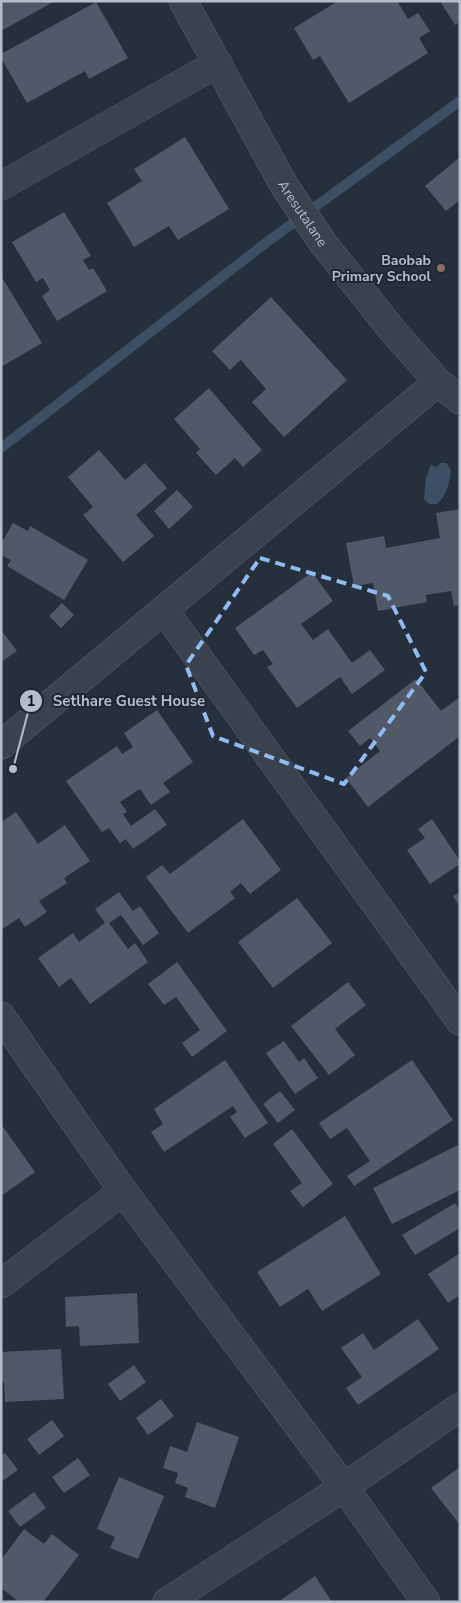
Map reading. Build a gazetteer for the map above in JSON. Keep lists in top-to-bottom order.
{
  "streets": {
    "street": ["Aresutalane"]
  },
  "places": ["Baobab Primary School", "Setlhare Guest House"]
}
